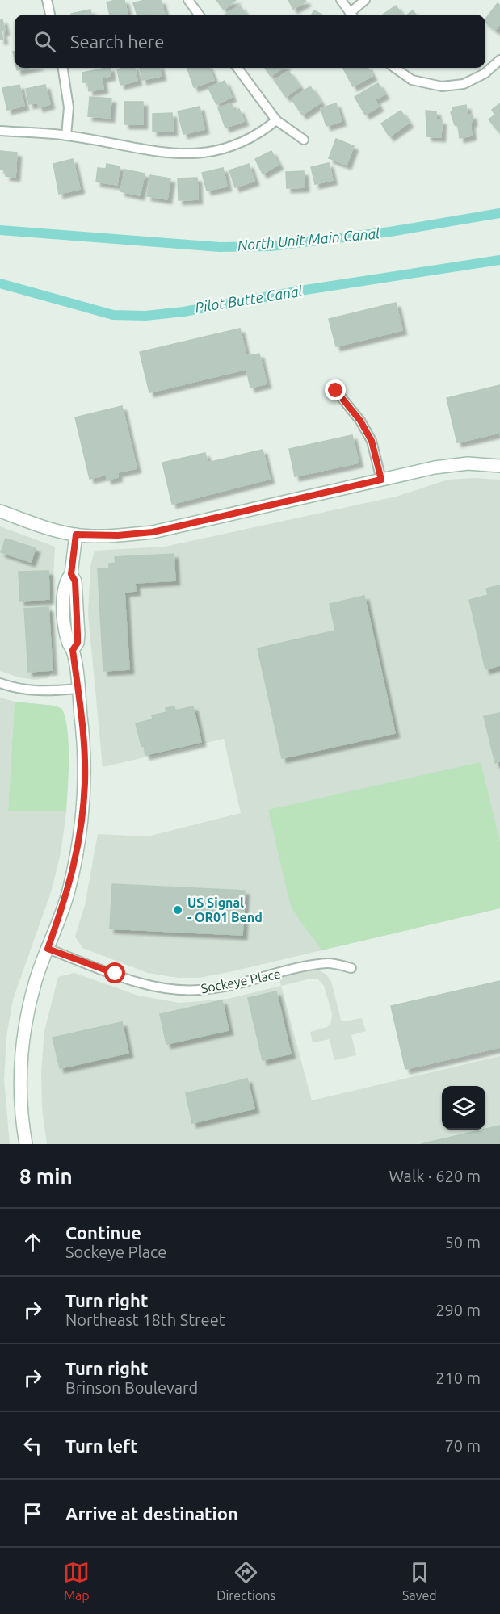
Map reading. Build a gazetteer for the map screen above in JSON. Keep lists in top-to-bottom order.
{
  "streets": {
    "street": ["Sockeye Place"]
  },
  "water": ["North Unit Main Canal", "Pilot Butte Canal"],
  "places": ["US Signal - OR01 Bend"],
  "page": {
    "search": "Search here",
    "heading": ["8 min", "Walk · 620 m"],
    "list": [
      ["Continue", "Sockeye Place", "50 m"],
      ["Turn right", "Northeast 18th Street", "290 m"],
      ["Turn right", "Brinson Boulevard", "210 m"],
      ["Turn left", "70 m"],
      "Arrive at destination"
    ],
    "nav": ["Map", "Directions", "Saved"]
  }
}
